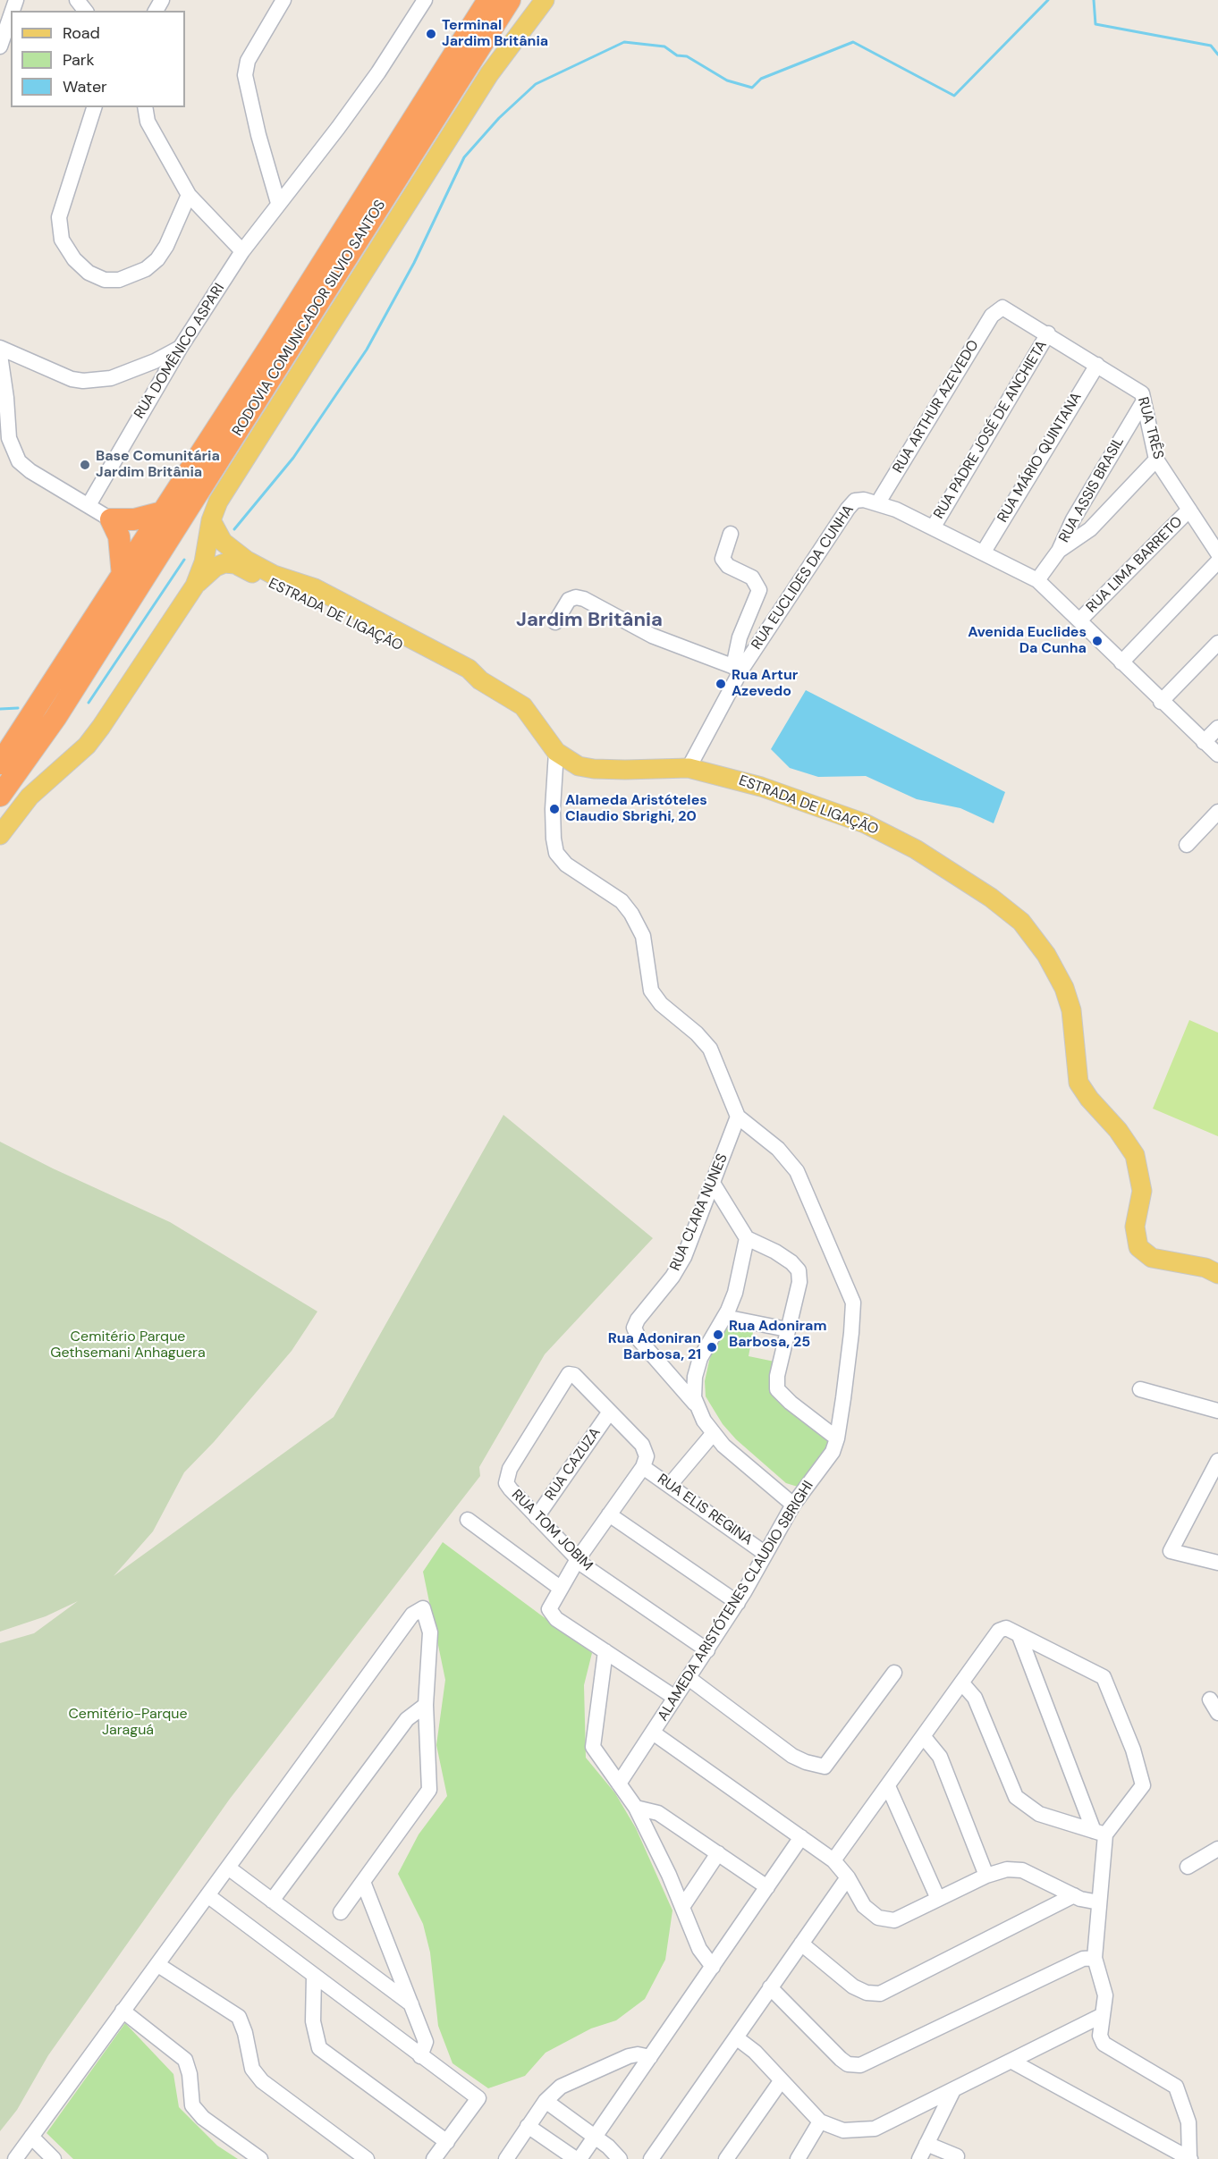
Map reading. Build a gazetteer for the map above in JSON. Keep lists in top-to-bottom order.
{
  "streets": {
    "highway": ["RODOVIA COMUNICADOR SILVIO SANTOS"],
    "main road": ["ESTRADA DE LIGAÇÃO"],
    "street": [
      "RUA DOMÊNICO ASPARI",
      "RUA ARTHUR AZEVEDO",
      "RUA TRÊS",
      "RUA PADRE JOSÉ DE ANCHIETA",
      "RUA MÁRIO QUINTANA",
      "RUA ASSIS BRASIL",
      "RUA LIMA BARRETO",
      "RUA EUCLIDES DA CUNHA",
      "RUA CLARA NUNES",
      "RUA CAZUZA",
      "RUA ELIS REGINA",
      "RUA TOM JOBIM",
      "ALAMEDA ARISTÓTENES CLAUDIO SBRIGHI"
    ]
  },
  "crossings": [
    ["RUA ARTHUR AZEVEDO", "RUA TRÊS"],
    ["RUA ARTHUR AZEVEDO", "RUA EUCLIDES DA CUNHA"],
    ["RUA TRÊS", "RUA PADRE JOSÉ DE ANCHIETA"],
    ["RUA TRÊS", "RUA MÁRIO QUINTANA"],
    ["RUA TRÊS", "RUA ASSIS BRASIL"],
    ["RUA TRÊS", "RUA LIMA BARRETO"],
    ["RUA PADRE JOSÉ DE ANCHIETA", "RUA EUCLIDES DA CUNHA"],
    ["RUA MÁRIO QUINTANA", "RUA EUCLIDES DA CUNHA"],
    ["RUA LIMA BARRETO", "RUA EUCLIDES DA CUNHA"],
    ["RUA EUCLIDES DA CUNHA", "ESTRADA DE LIGAÇÃO"],
    ["ESTRADA DE LIGAÇÃO", "ALAMEDA ARISTÓTENES CLAUDIO SBRIGHI"],
    ["RUA CLARA NUNES", "ALAMEDA ARISTÓTENES CLAUDIO SBRIGHI"],
    ["RUA CAZUZA", "RUA TOM JOBIM"],
    ["RUA ELIS REGINA", "ALAMEDA ARISTÓTENES CLAUDIO SBRIGHI"],
    ["RUA TOM JOBIM", "ALAMEDA ARISTÓTENES CLAUDIO SBRIGHI"]
  ],
  "districts": ["Jardim Britânia"],
  "parks": ["Cemitério Parque Gethsemani Anhaguera", "Cemitério-Parque Jaraguá"],
  "places": [
    "Terminal Jardim Britânia",
    "Base Comunitária Jardim Britânia",
    "Avenida Euclides Da Cunha",
    "Rua Artur Azevedo",
    "Alameda Aristóteles Claudio Sbrighi, 20",
    "Rua Adoniram Barbosa, 25",
    "Rua Adoniran Barbosa, 21"
  ],
  "legend": ["Road", "Park", "Water"]
}
